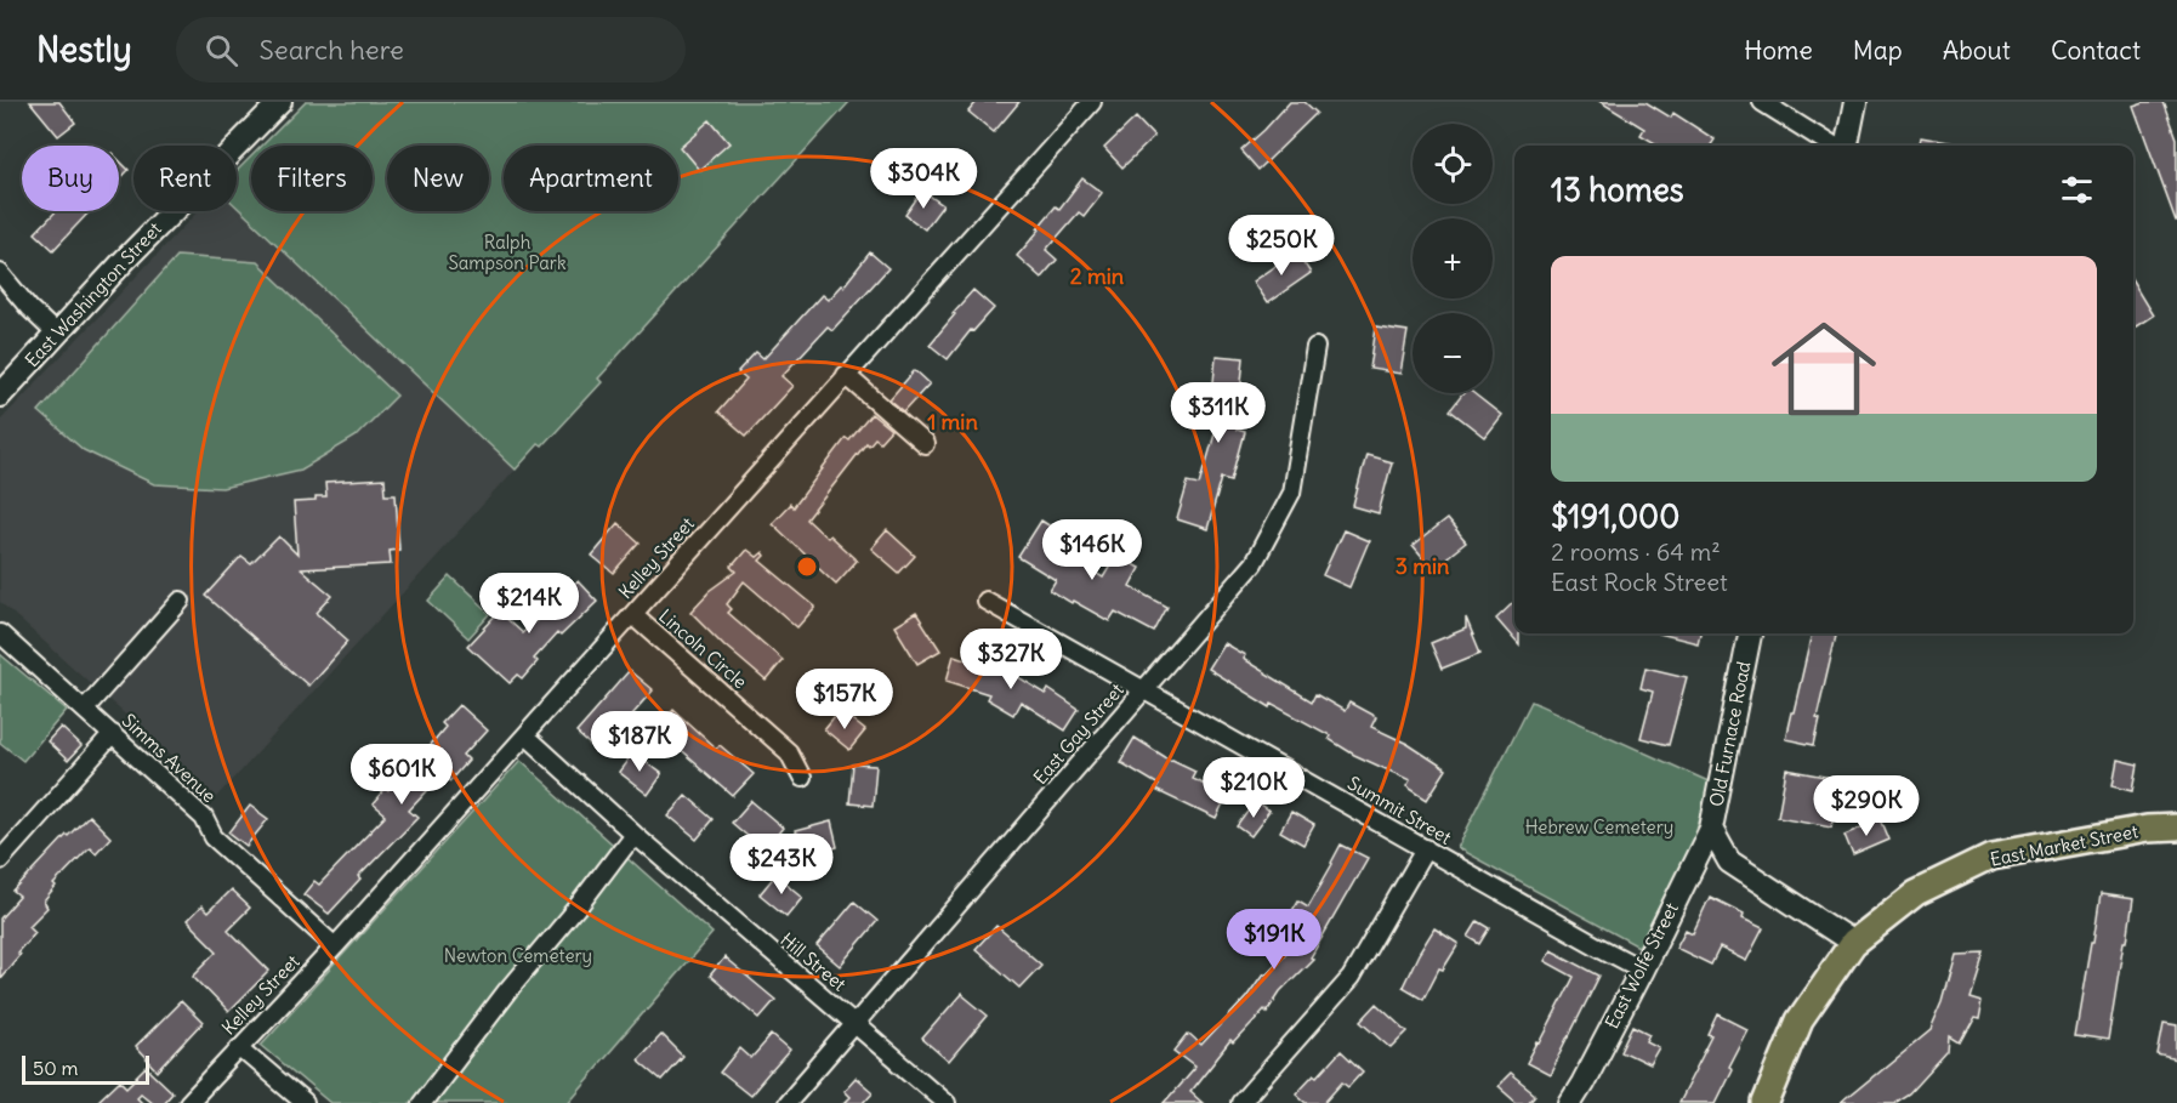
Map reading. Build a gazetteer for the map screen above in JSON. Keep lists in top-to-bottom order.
{
  "streets": {
    "main road": ["East Market Street"],
    "street": [
      "East Washington Street",
      "Kelley Street",
      "Lincoln Circle",
      "East Gay Street",
      "Old Furnace Road",
      "Simms Avenue",
      "Summit Street",
      "Hill Street",
      "East Wolfe Street"
    ]
  },
  "crossings": [
    ["Kelley Street", "Lincoln Circle"],
    ["Kelley Street", "Simms Avenue"],
    ["Kelley Street", "Hill Street"],
    ["East Gay Street", "Summit Street"],
    ["East Gay Street", "Hill Street"],
    ["Old Furnace Road", "East Market Street"],
    ["Old Furnace Road", "East Wolfe Street"],
    ["Summit Street", "East Wolfe Street"]
  ],
  "parks": ["Ralph Sampson Park", "Hebrew Cemetery", "Newton Cemetery"],
  "scale_bar": "50 m",
  "page": {
    "header": "Nestly",
    "search": "Search here",
    "nav": [
      "Home",
      "Map",
      "About",
      "Contact"
    ],
    "map_buttons": ["+", "−"],
    "chip": [
      "Buy",
      "Rent",
      "Filters",
      "New",
      "Apartment"
    ],
    "heading": "13 homes",
    "price": [
      "$304K",
      "$250K",
      "$311K",
      "$146K",
      "$214K",
      "$327K",
      "$157K",
      "$187K",
      "$601K",
      "$210K",
      "$290K",
      "$243K",
      "$191K"
    ],
    "list": [
      {
        "name": "$191,000",
        "note": "2 rooms · 64 m² · East Rock Street"
      }
    ],
    "scale": "50 m"
  },
  "rings": ["2 min", "1 min", "3 min"]
}
